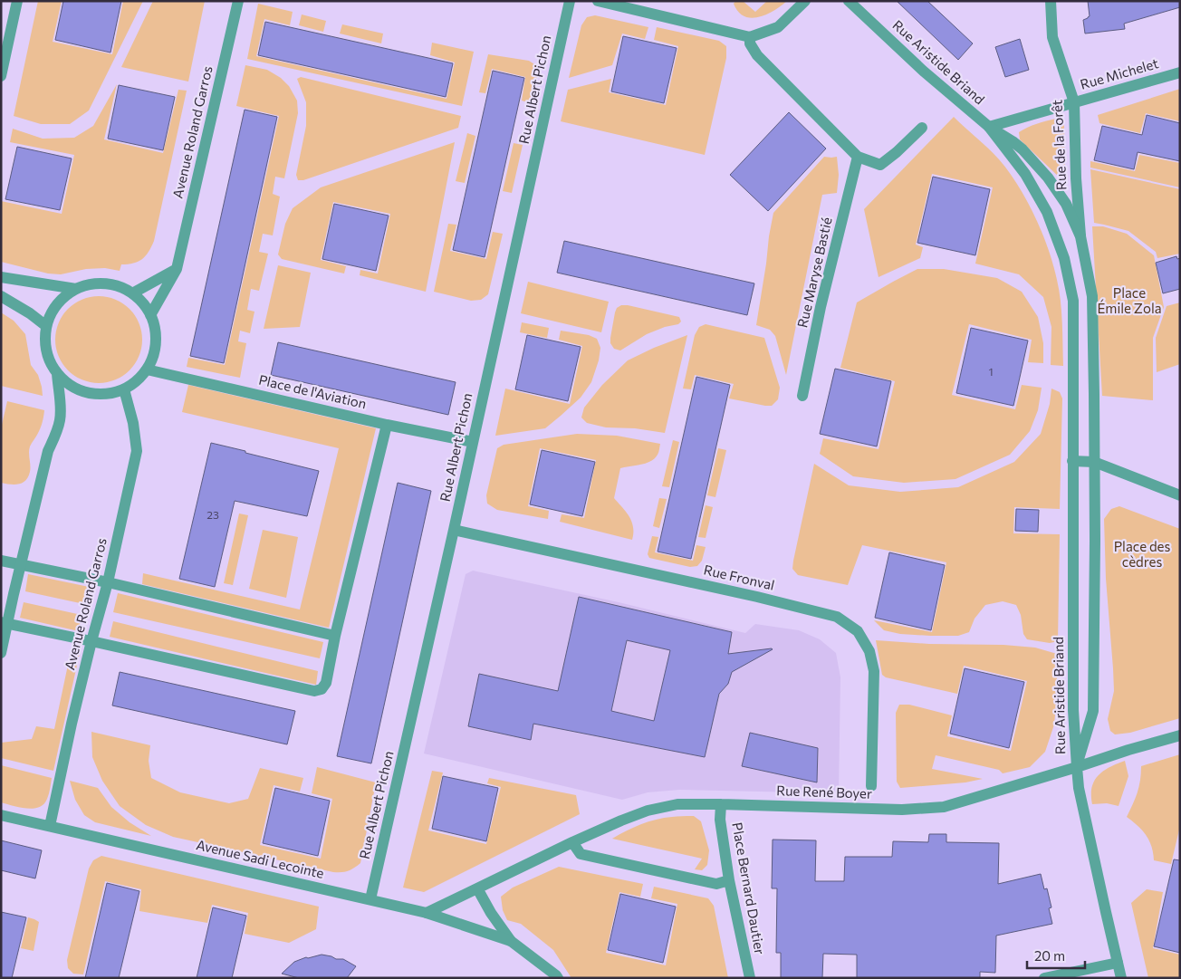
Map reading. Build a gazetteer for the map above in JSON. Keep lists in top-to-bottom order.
{
  "streets": {
    "street": [
      "Rue Aristide Briand",
      "Rue Michelet",
      "Rue Albert Pichon",
      "Avenue Roland Garros",
      "Rue de la Forêt",
      "Rue Maryse Bastié",
      "Place de l'Aviation",
      "Rue Fronval",
      "Rue René Boyer",
      "Avenue Sadi Lecointe",
      "Place Bernard Dautier"
    ]
  },
  "crossings": [
    ["Rue Aristide Briand", "Rue Michelet"],
    ["Rue Aristide Briand", "Rue de la Forêt"],
    ["Rue Aristide Briand", "Rue René Boyer"],
    ["Rue Michelet", "Rue de la Forêt"],
    ["Rue Albert Pichon", "Place de l'Aviation"],
    ["Rue Albert Pichon", "Rue Fronval"],
    ["Rue Albert Pichon", "Avenue Sadi Lecointe"],
    ["Avenue Roland Garros", "Place de l'Aviation"],
    ["Avenue Roland Garros", "Avenue Sadi Lecointe"],
    ["Rue René Boyer", "Avenue Sadi Lecointe"],
    ["Rue René Boyer", "Place Bernard Dautier"]
  ],
  "parks": ["Place Émile Zola", "Place des cèdres"],
  "house_numbers": ["1", "23"],
  "scale_bar": "20 m"
}
